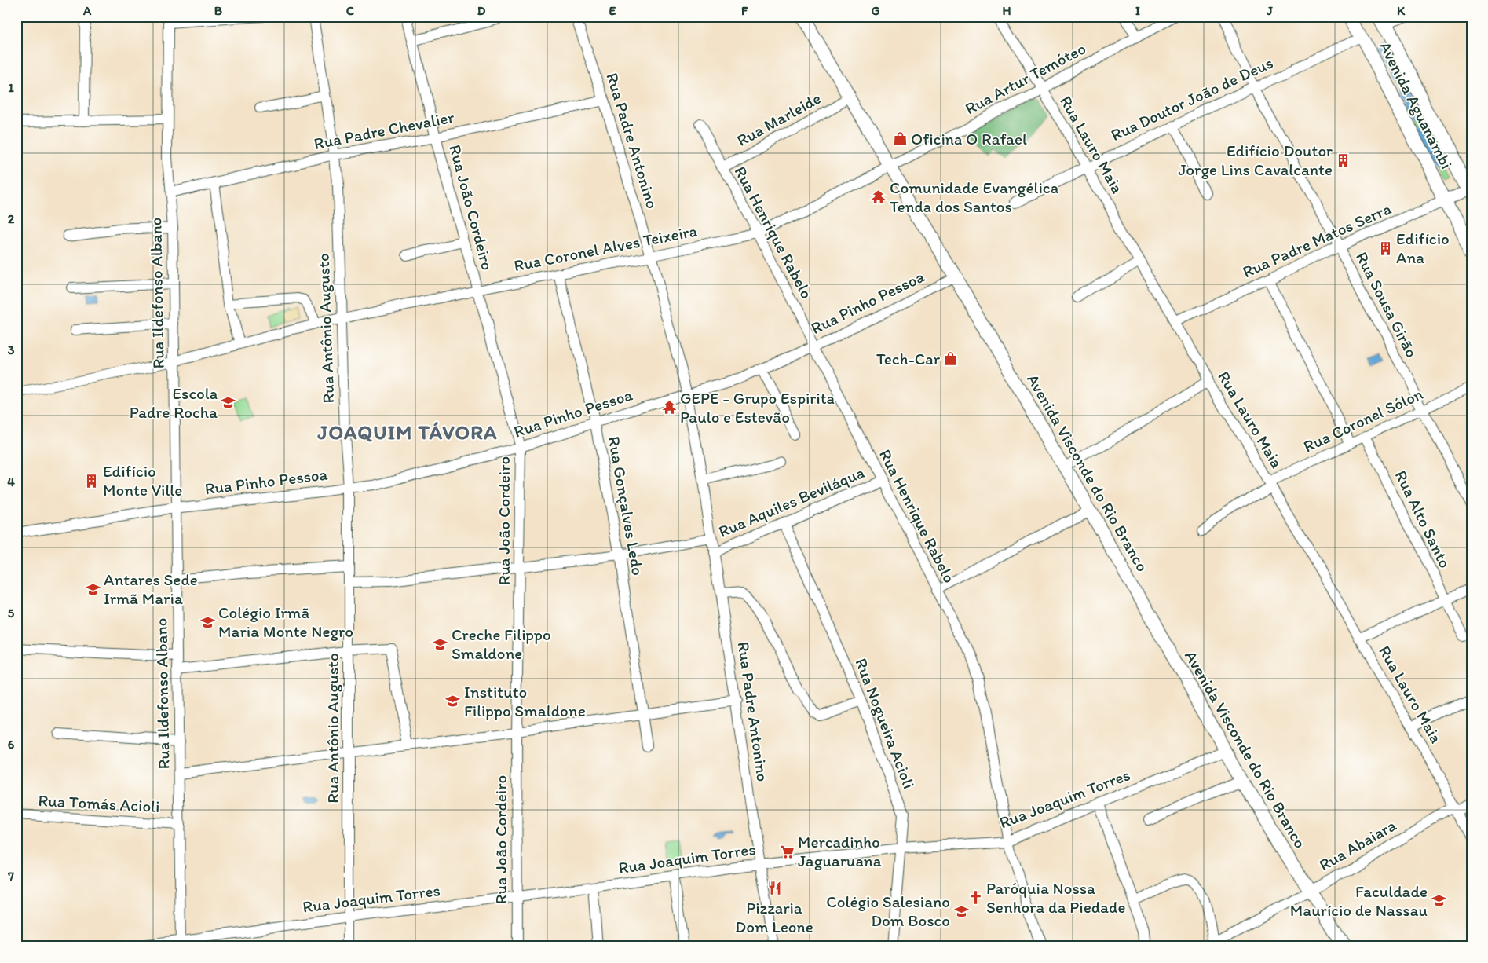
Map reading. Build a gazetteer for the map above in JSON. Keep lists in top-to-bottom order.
{
  "streets": {
    "main road": ["Avenida Aguanambi", "Avenida Visconde do Rio Branco"],
    "street": [
      "Rua Artur Temóteo",
      "Rua Doutor João de Deus",
      "Rua Marleide",
      "Rua Padre Chevalier",
      "Rua Padre Antonino",
      "Rua Lauro Maia",
      "Rua João Cordeiro",
      "Rua Henrique Rabelo",
      "Rua Padre Matos Serra",
      "Rua Coronel Alves Teixeira",
      "Rua Ildefonso Albano",
      "Rua Pinho Pessoa",
      "Rua Sousa Girão",
      "Rua Antônio Augusto",
      "Rua Coronel Sólon",
      "Rua Aquiles Beviláqua",
      "Rua Gonçalves Ledo",
      "Rua Alto Santo",
      "Rua Nogueira Acioli",
      "Rua Joaquim Torres",
      "Rua Tomás Acioli",
      "Rua Abaiara"
    ]
  },
  "crossings": [
    ["Rua Artur Temóteo", "Rua Lauro Maia"],
    ["Rua Artur Temóteo", "Rua Coronel Alves Teixeira"],
    ["Rua Artur Temóteo", "Avenida Visconde do Rio Branco"],
    ["Rua Doutor João de Deus", "Avenida Aguanambi"],
    ["Rua Doutor João de Deus", "Rua Lauro Maia"],
    ["Rua Doutor João de Deus", "Rua Sousa Girão"],
    ["Avenida Aguanambi", "Rua Padre Matos Serra"],
    ["Rua Marleide", "Rua Henrique Rabelo"],
    ["Rua Marleide", "Avenida Visconde do Rio Branco"],
    ["Rua Padre Chevalier", "Rua Padre Antonino"],
    ["Rua Padre Chevalier", "Rua João Cordeiro"],
    ["Rua Padre Chevalier", "Rua Ildefonso Albano"],
    ["Rua Padre Chevalier", "Rua Antônio Augusto"],
    ["Rua Padre Antonino", "Rua Coronel Alves Teixeira"],
    ["Rua Padre Antonino", "Rua Pinho Pessoa"],
    ["Rua Padre Antonino", "Rua Aquiles Beviláqua"],
    ["Rua Padre Antonino", "Rua Joaquim Torres"],
    ["Rua Lauro Maia", "Rua Padre Matos Serra"],
    ["Rua Lauro Maia", "Rua Coronel Sólon"],
    ["Rua Lauro Maia", "Rua Abaiara"],
    ["Rua João Cordeiro", "Rua Coronel Alves Teixeira"],
    ["Rua João Cordeiro", "Rua Pinho Pessoa"],
    ["Rua João Cordeiro", "Rua Aquiles Beviláqua"],
    ["Rua João Cordeiro", "Rua Joaquim Torres"],
    ["Rua Henrique Rabelo", "Rua Coronel Alves Teixeira"],
    ["Rua Henrique Rabelo", "Rua Pinho Pessoa"],
    ["Rua Henrique Rabelo", "Rua Aquiles Beviláqua"],
    ["Rua Henrique Rabelo", "Rua Joaquim Torres"],
    ["Rua Padre Matos Serra", "Rua Sousa Girão"],
    ["Rua Coronel Alves Teixeira", "Rua Ildefonso Albano"],
    ["Rua Coronel Alves Teixeira", "Rua Antônio Augusto"],
    ["Rua Coronel Alves Teixeira", "Avenida Visconde do Rio Branco"],
    ["Rua Coronel Alves Teixeira", "Rua Gonçalves Ledo"],
    ["Rua Ildefonso Albano", "Rua Pinho Pessoa"],
    ["Rua Ildefonso Albano", "Rua Joaquim Torres"],
    ["Rua Ildefonso Albano", "Rua Tomás Acioli"],
    ["Rua Pinho Pessoa", "Rua Antônio Augusto"],
    ["Rua Pinho Pessoa", "Avenida Visconde do Rio Branco"],
    ["Rua Pinho Pessoa", "Rua Gonçalves Ledo"],
    ["Rua Sousa Girão", "Rua Coronel Sólon"],
    ["Rua Antônio Augusto", "Rua Aquiles Beviláqua"],
    ["Rua Antônio Augusto", "Rua Joaquim Torres"],
    ["Rua Coronel Sólon", "Rua Alto Santo"],
    ["Avenida Visconde do Rio Branco", "Rua Joaquim Torres"],
    ["Avenida Visconde do Rio Branco", "Rua Abaiara"],
    ["Rua Aquiles Beviláqua", "Rua Gonçalves Ledo"],
    ["Rua Aquiles Beviláqua", "Rua Nogueira Acioli"],
    ["Rua Nogueira Acioli", "Rua Joaquim Torres"]
  ],
  "districts": ["JOAQUIM TÁVORA"],
  "places": {
    "shop": ["Oficina O Rafael", "Tech-Car"],
    "building": ["Edifício Doutor Jorge Lins Cavalcante", "Edifício Ana", "Edifício Monte Ville"],
    "temple": ["Comunidade Evangélica Tenda dos Santos", "GEPE - Grupo Espirita Paulo e Estevão"],
    "school or university": [
      "Escola Padre Rocha",
      "Antares Sede Irmã Maria",
      "Colégio Irmã Maria Monte Negro",
      "Creche Filippo Smaldone",
      "Instituto Filippo Smaldone",
      "Faculdade Maurício de Nassau",
      "Colégio Salesiano Dom Bosco"
    ],
    "supermarket": ["Mercadinho Jaguaruana"],
    "restaurant": ["Pizzaria Dom Leone"],
    "church": ["Paróquia Nossa Senhora da Piedade"]
  },
  "grid": {
    "columns": [
      "A",
      "B",
      "C",
      "D",
      "E",
      "F",
      "G",
      "H",
      "I",
      "J",
      "K"
    ],
    "rows": [
      "1",
      "2",
      "3",
      "4",
      "5",
      "6",
      "7"
    ]
  }
}
